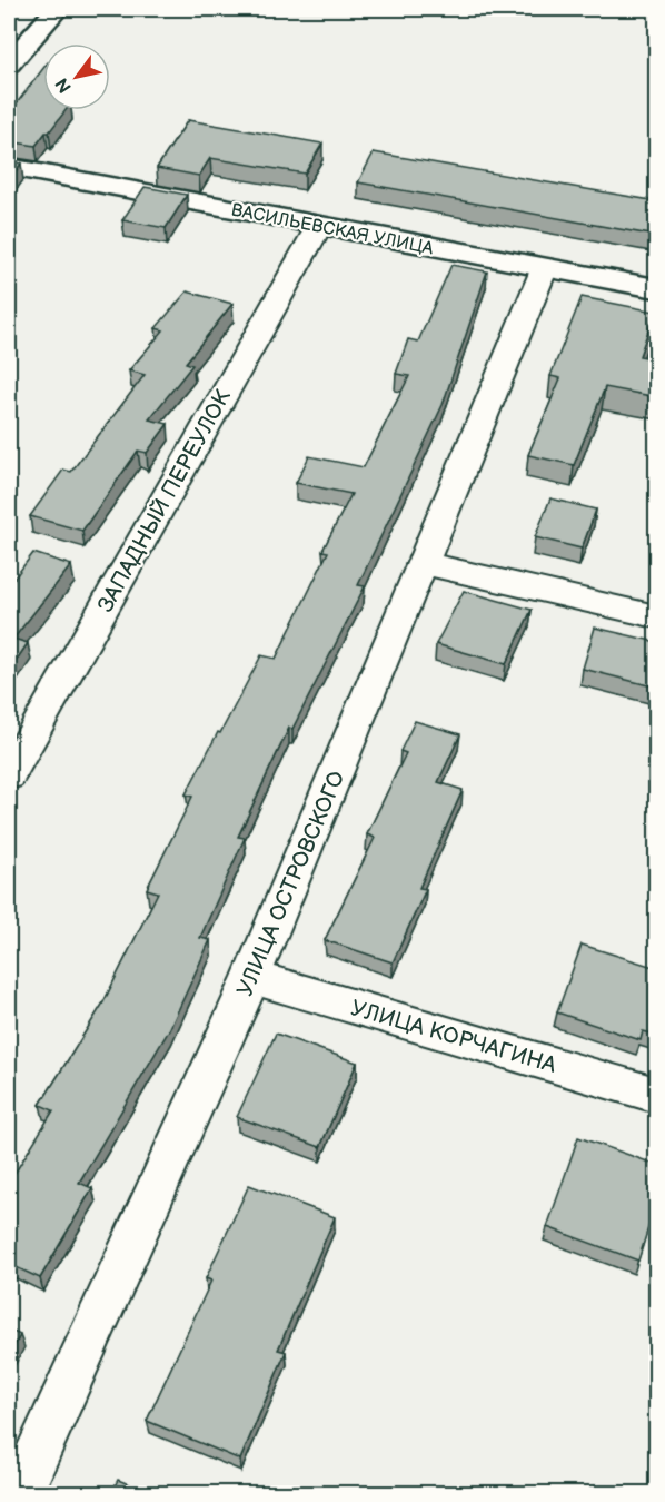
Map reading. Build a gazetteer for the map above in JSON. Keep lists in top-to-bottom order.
{
  "streets": {
    "main road": ["ВАСИЛЬЕВСКАЯ УЛИЦА"],
    "street": ["ЗАПАДНЫЙ ПЕРЕУЛОК", "УЛИЦА ОСТРОВСКОГО", "УЛИЦА КОРЧАГИНА"]
  },
  "crossings": [
    ["ВАСИЛЬЕВСКАЯ УЛИЦА", "ЗАПАДНЫЙ ПЕРЕУЛОК"],
    ["ВАСИЛЬЕВСКАЯ УЛИЦА", "УЛИЦА ОСТРОВСКОГО"],
    ["УЛИЦА ОСТРОВСКОГО", "УЛИЦА КОРЧАГИНА"]
  ],
  "north": "bottom left"
}
